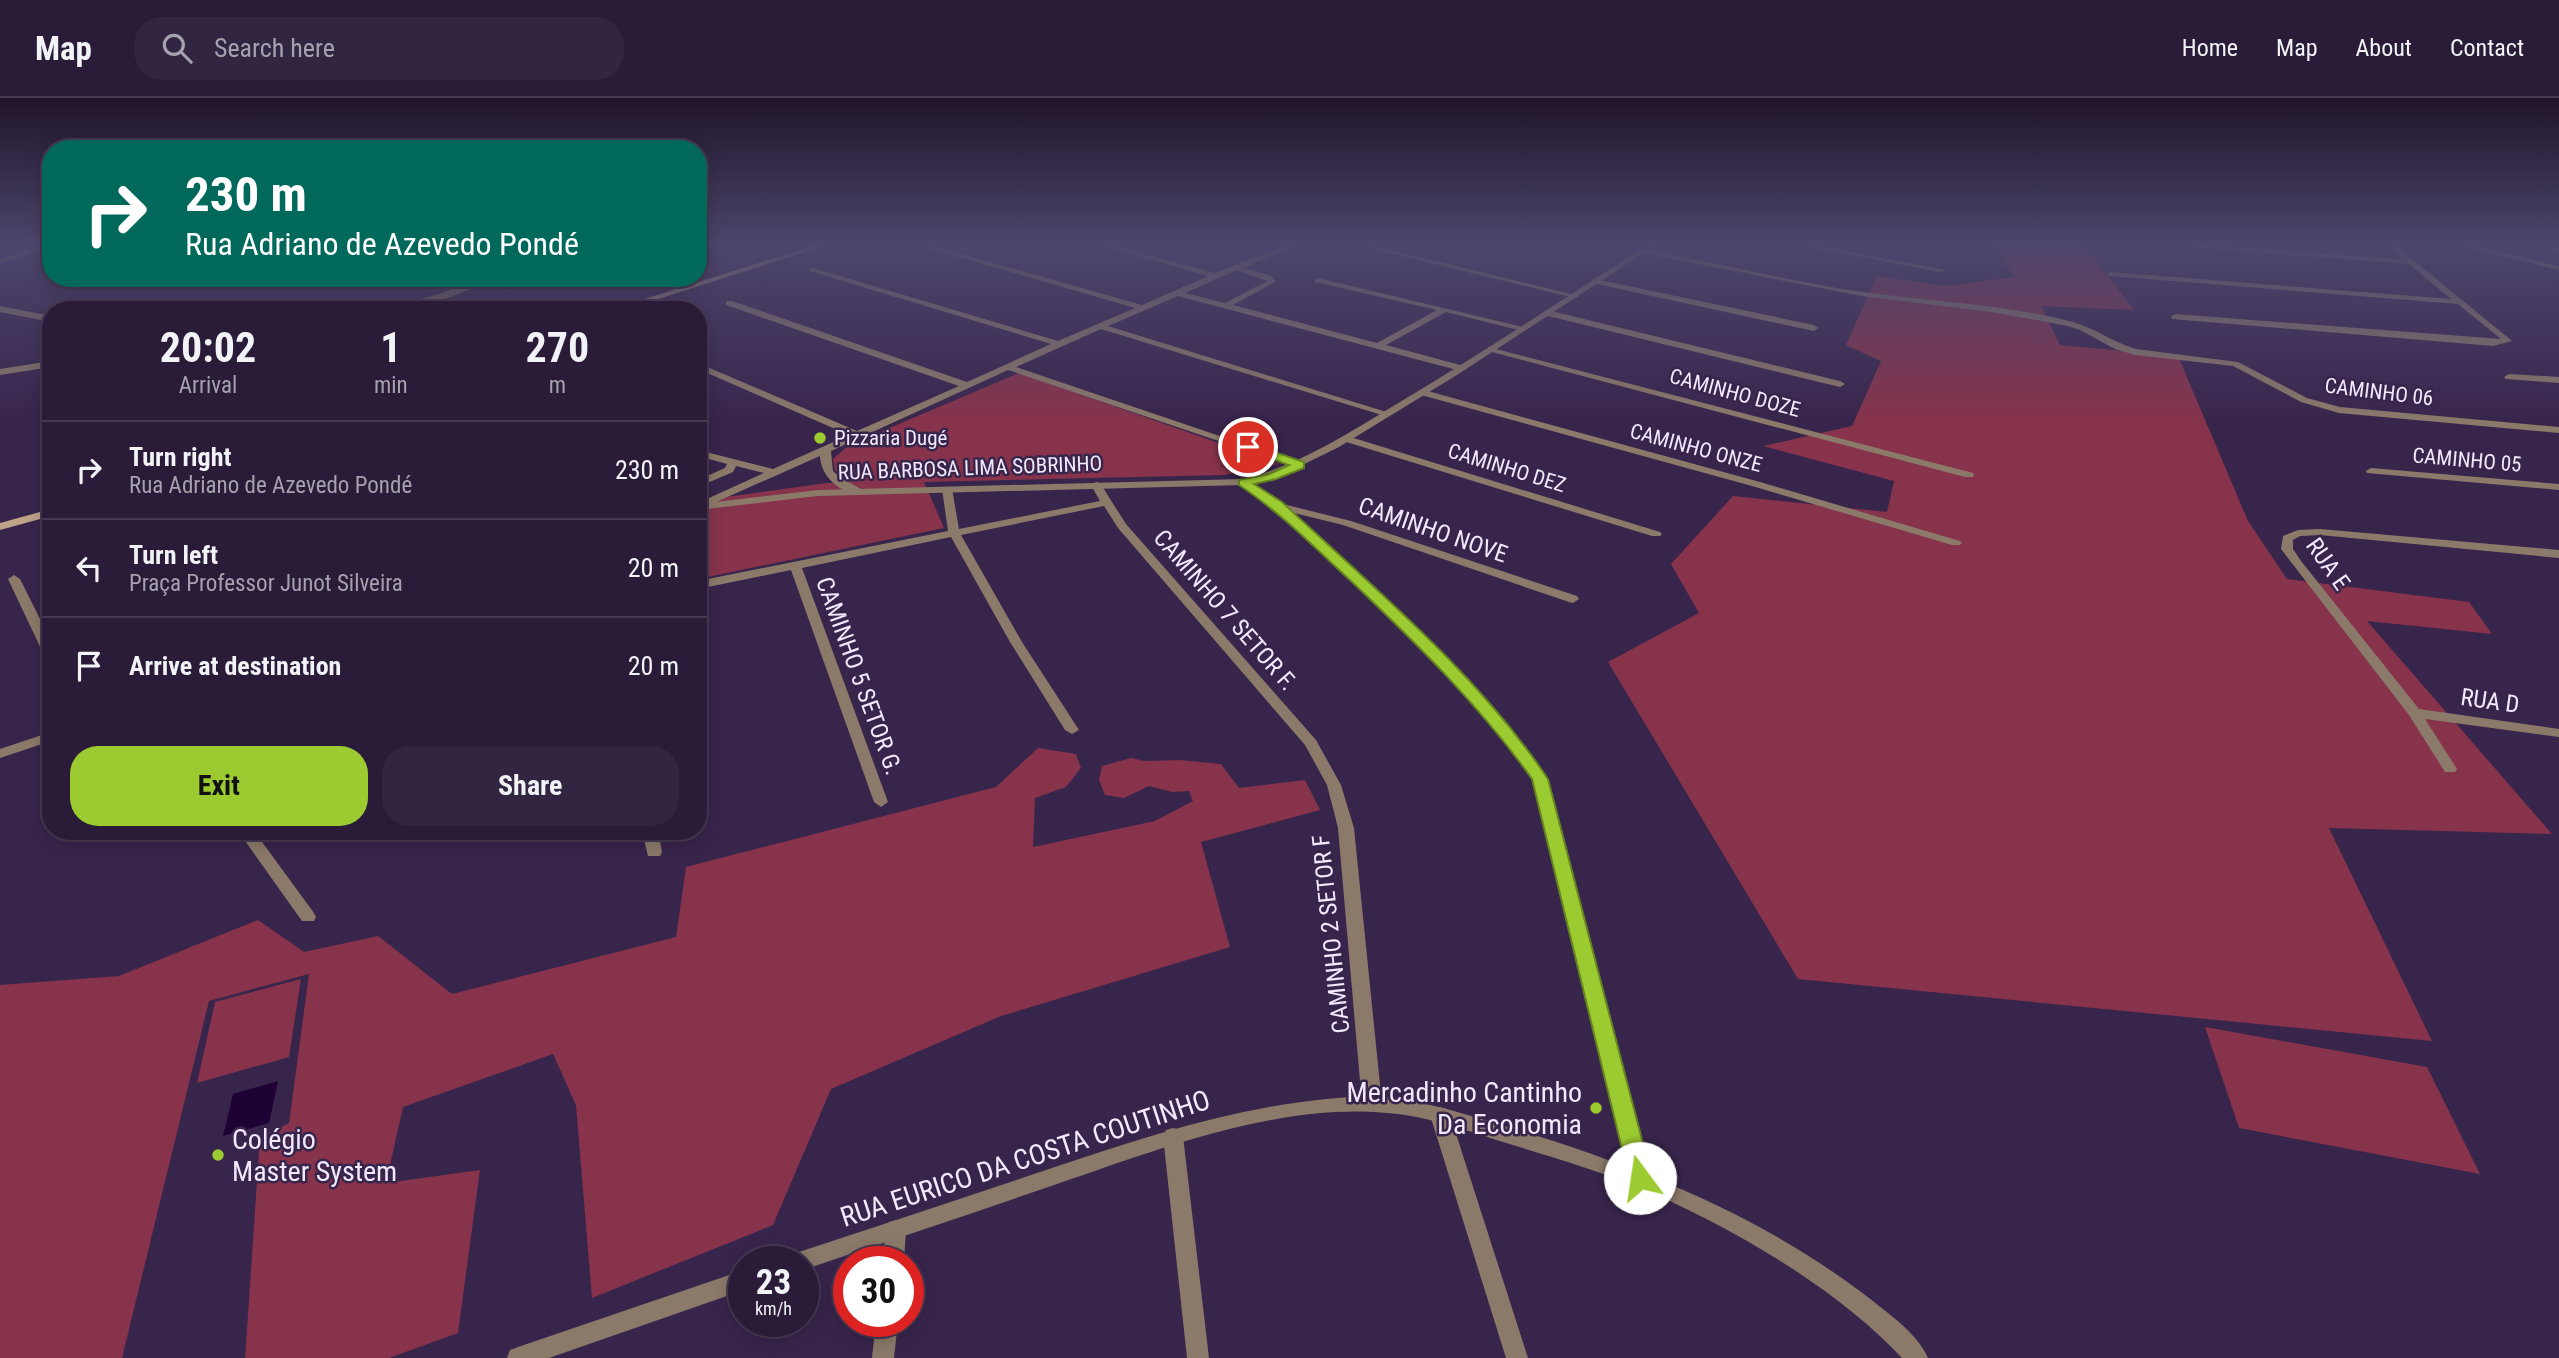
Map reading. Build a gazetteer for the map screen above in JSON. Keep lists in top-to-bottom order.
{
  "streets": {
    "street": [
      "CAMINHO 06",
      "CAMINHO DOZE",
      "CAMINHO ONZE",
      "CAMINHO 05",
      "RUA BARBOSA LIMA SOBRINHO",
      "CAMINHO DEZ",
      "CAMINHO NOVE",
      "RUA E",
      "CAMINHO 7 SETOR F.",
      "CAMINHO 5 SETOR G.",
      "RUA D",
      "CAMINHO 2 SETOR F",
      "RUA EURICO DA COSTA COUTINHO"
    ]
  },
  "crossings": [
    ["CAMINHO DOZE", "RUA BARBOSA LIMA SOBRINHO"],
    ["CAMINHO ONZE", "RUA BARBOSA LIMA SOBRINHO"],
    ["RUA BARBOSA LIMA SOBRINHO", "CAMINHO DEZ"],
    ["RUA BARBOSA LIMA SOBRINHO", "CAMINHO 7 SETOR F."],
    ["RUA E", "RUA D"],
    ["CAMINHO 7 SETOR F.", "CAMINHO 2 SETOR F"],
    ["CAMINHO 2 SETOR F", "RUA EURICO DA COSTA COUTINHO"]
  ],
  "places": ["Pizzaria Dugé", "Mercadinho Cantinho Da Economia", "Colégio Master System"],
  "page": {
    "header": "Map",
    "search": "Search here",
    "nav": [
      "Home",
      "Map",
      "About",
      "Contact"
    ],
    "turn": ["230 m", "Rua Adriano de Azevedo Pondé"],
    "eta": [
      "20:02",
      "Arrival",
      "1",
      "min",
      "270",
      "m"
    ],
    "list": [
      {
        "name": "Turn right",
        "note": "Rua Adriano de Azevedo Pondé",
        "value": "230 m"
      },
      {
        "name": "Turn left",
        "note": "Praça Professor Junot Silveira",
        "value": "20 m"
      },
      {
        "name": "Arrive at destination",
        "value": "20 m"
      }
    ],
    "buttons": ["Exit", "Share"],
    "speed": "23 km/h",
    "limit": "30"
  }
}
